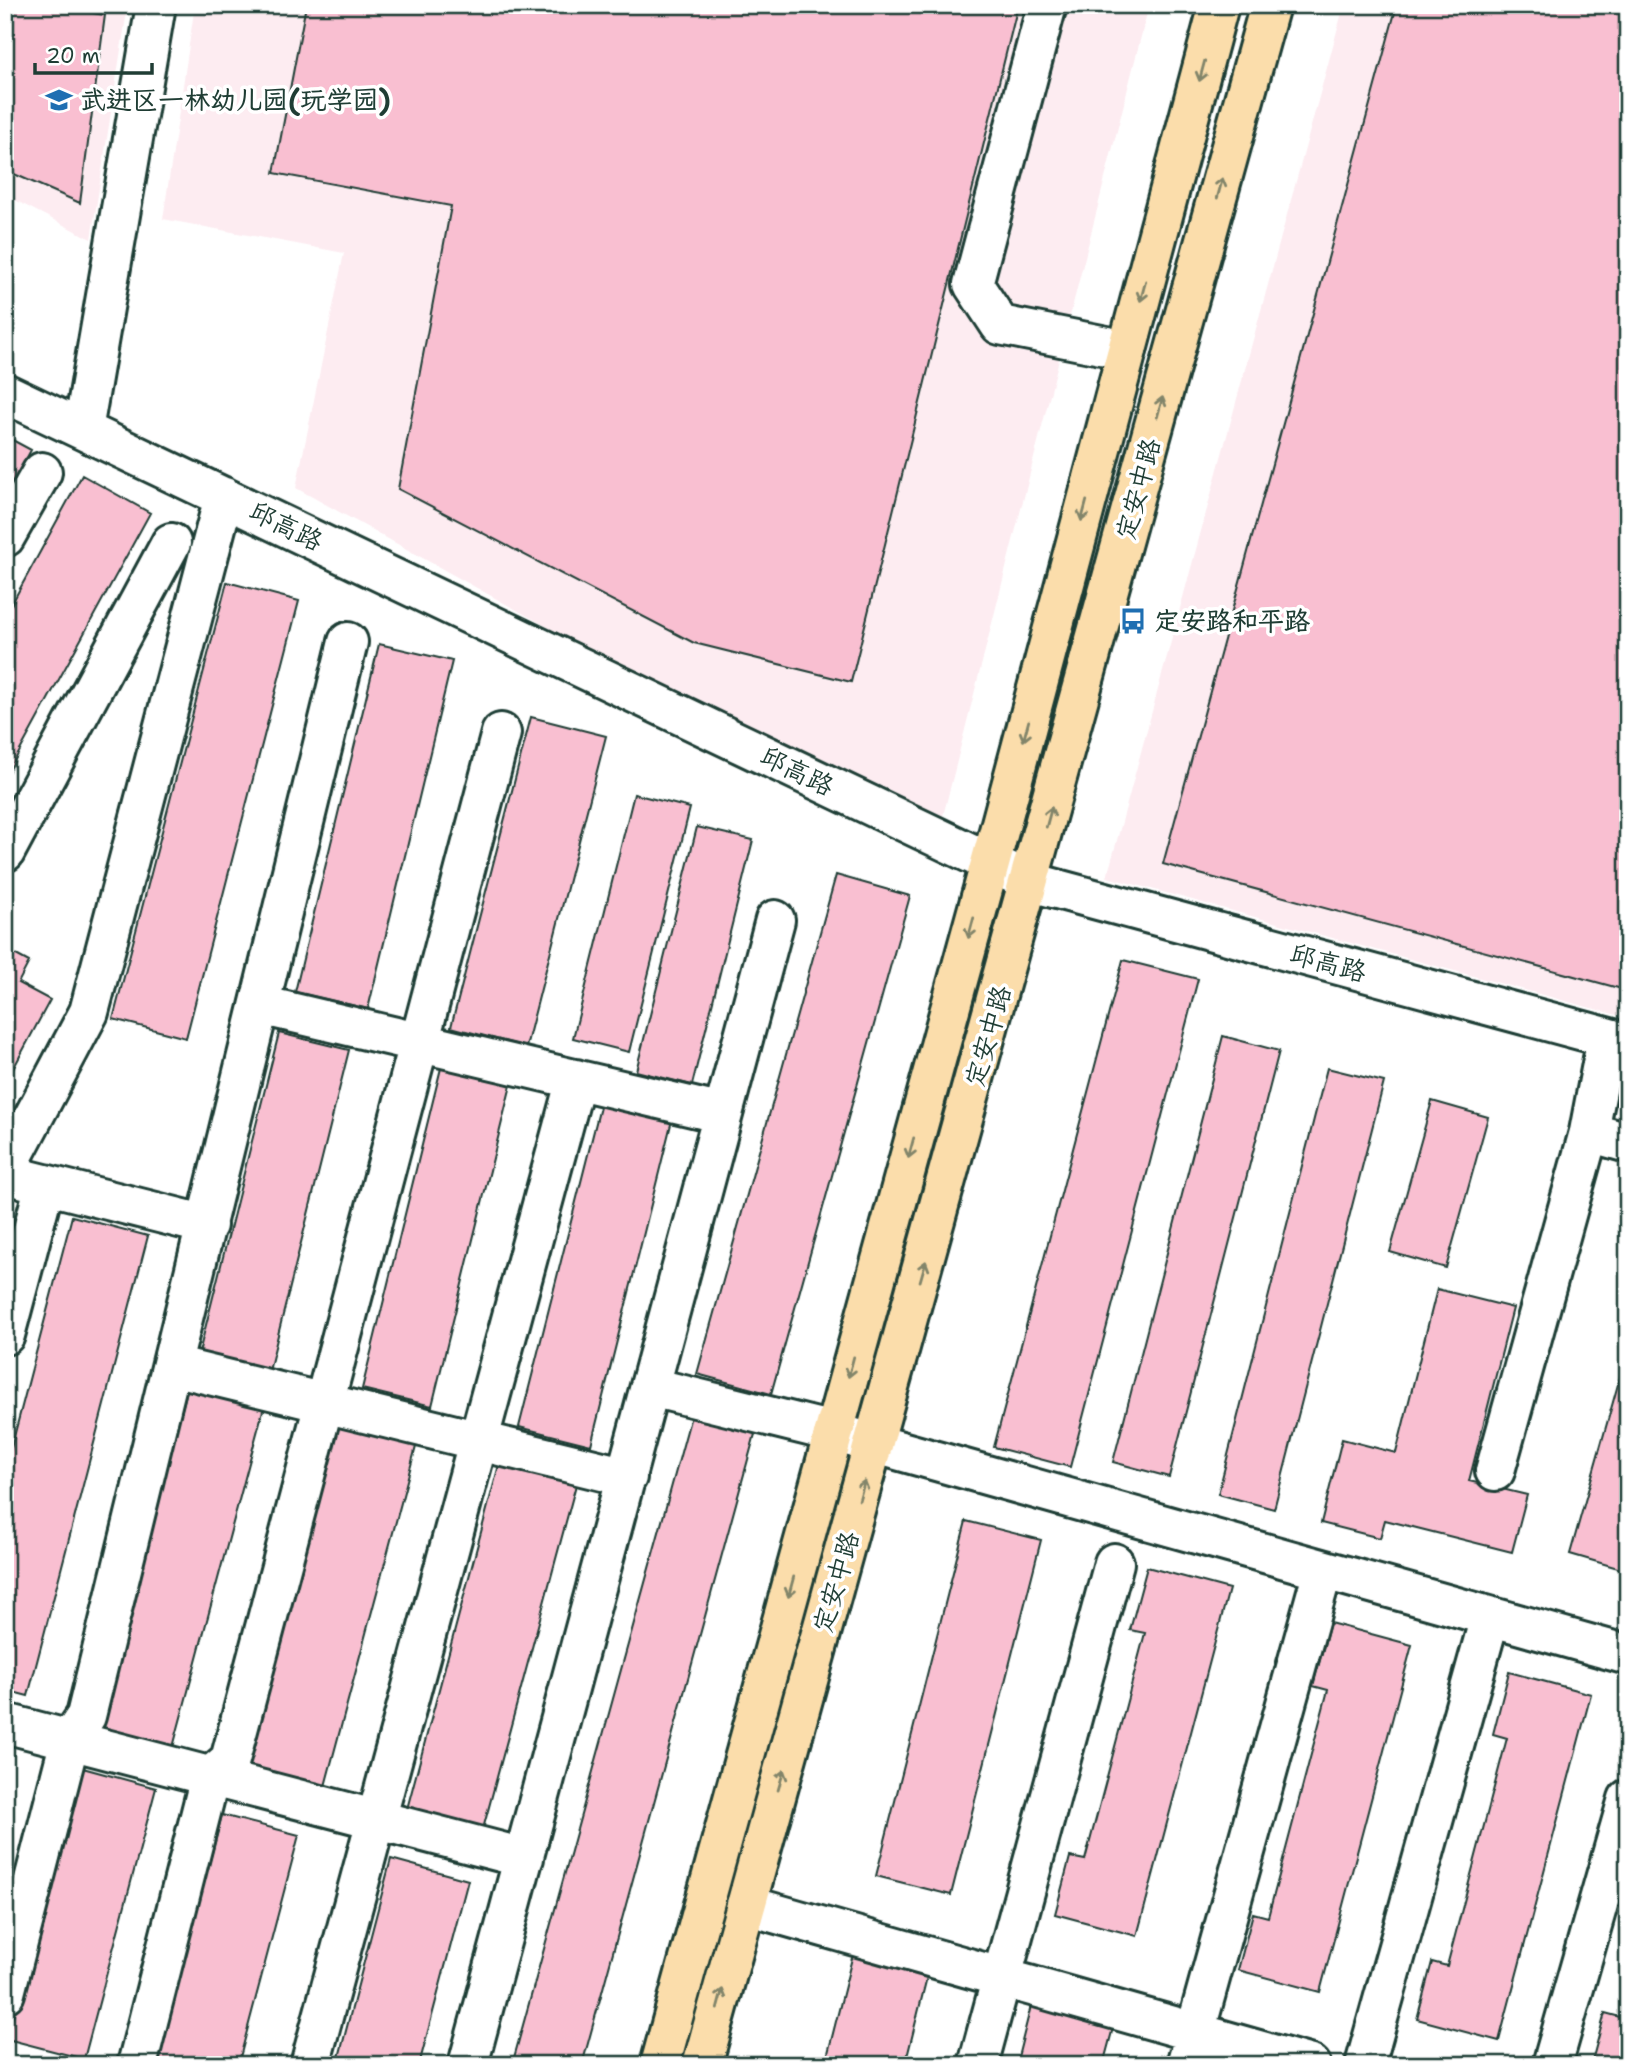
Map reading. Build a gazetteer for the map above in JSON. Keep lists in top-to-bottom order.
{
  "streets": {
    "main road": ["定安中路"],
    "street": ["邱高路"]
  },
  "crossings": [
    ["定安中路", "邱高路"]
  ],
  "places": {
    "school or university": ["武进区一林幼儿园(玩学园)"],
    "bus stop": ["定安路和平路"]
  },
  "scale_bar": "20 m"
}
